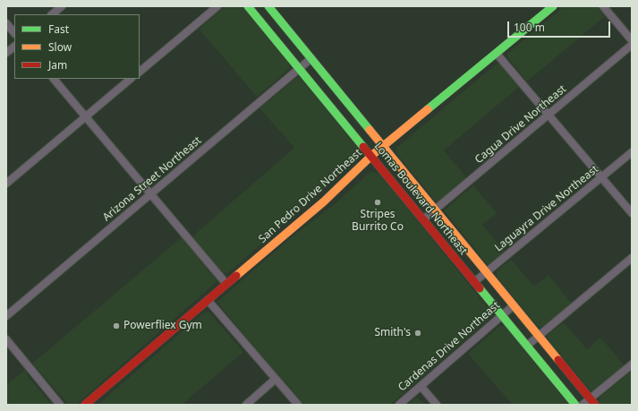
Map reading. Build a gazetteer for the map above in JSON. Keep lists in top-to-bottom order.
{
  "streets": {
    "main road": ["San Pedro Drive Northeast", "Lomas Boulevard Northeast"],
    "street": [
      "Cagua Drive Northeast",
      "Arizona Street Northeast",
      "Laguayra Drive Northeast",
      "Cardenas Drive Northeast"
    ]
  },
  "crossings": [
    ["Cagua Drive Northeast", "Lomas Boulevard Northeast"],
    ["Arizona Street Northeast", "Lomas Boulevard Northeast"],
    ["San Pedro Drive Northeast", "Lomas Boulevard Northeast"],
    ["Lomas Boulevard Northeast", "Laguayra Drive Northeast"],
    ["Lomas Boulevard Northeast", "Cardenas Drive Northeast"]
  ],
  "places": ["Stripes Burrito Co", "Powerfliex Gym", "Smith's"],
  "legend": ["Fast", "Slow", "Jam"],
  "scale_bar": "100 m"
}
